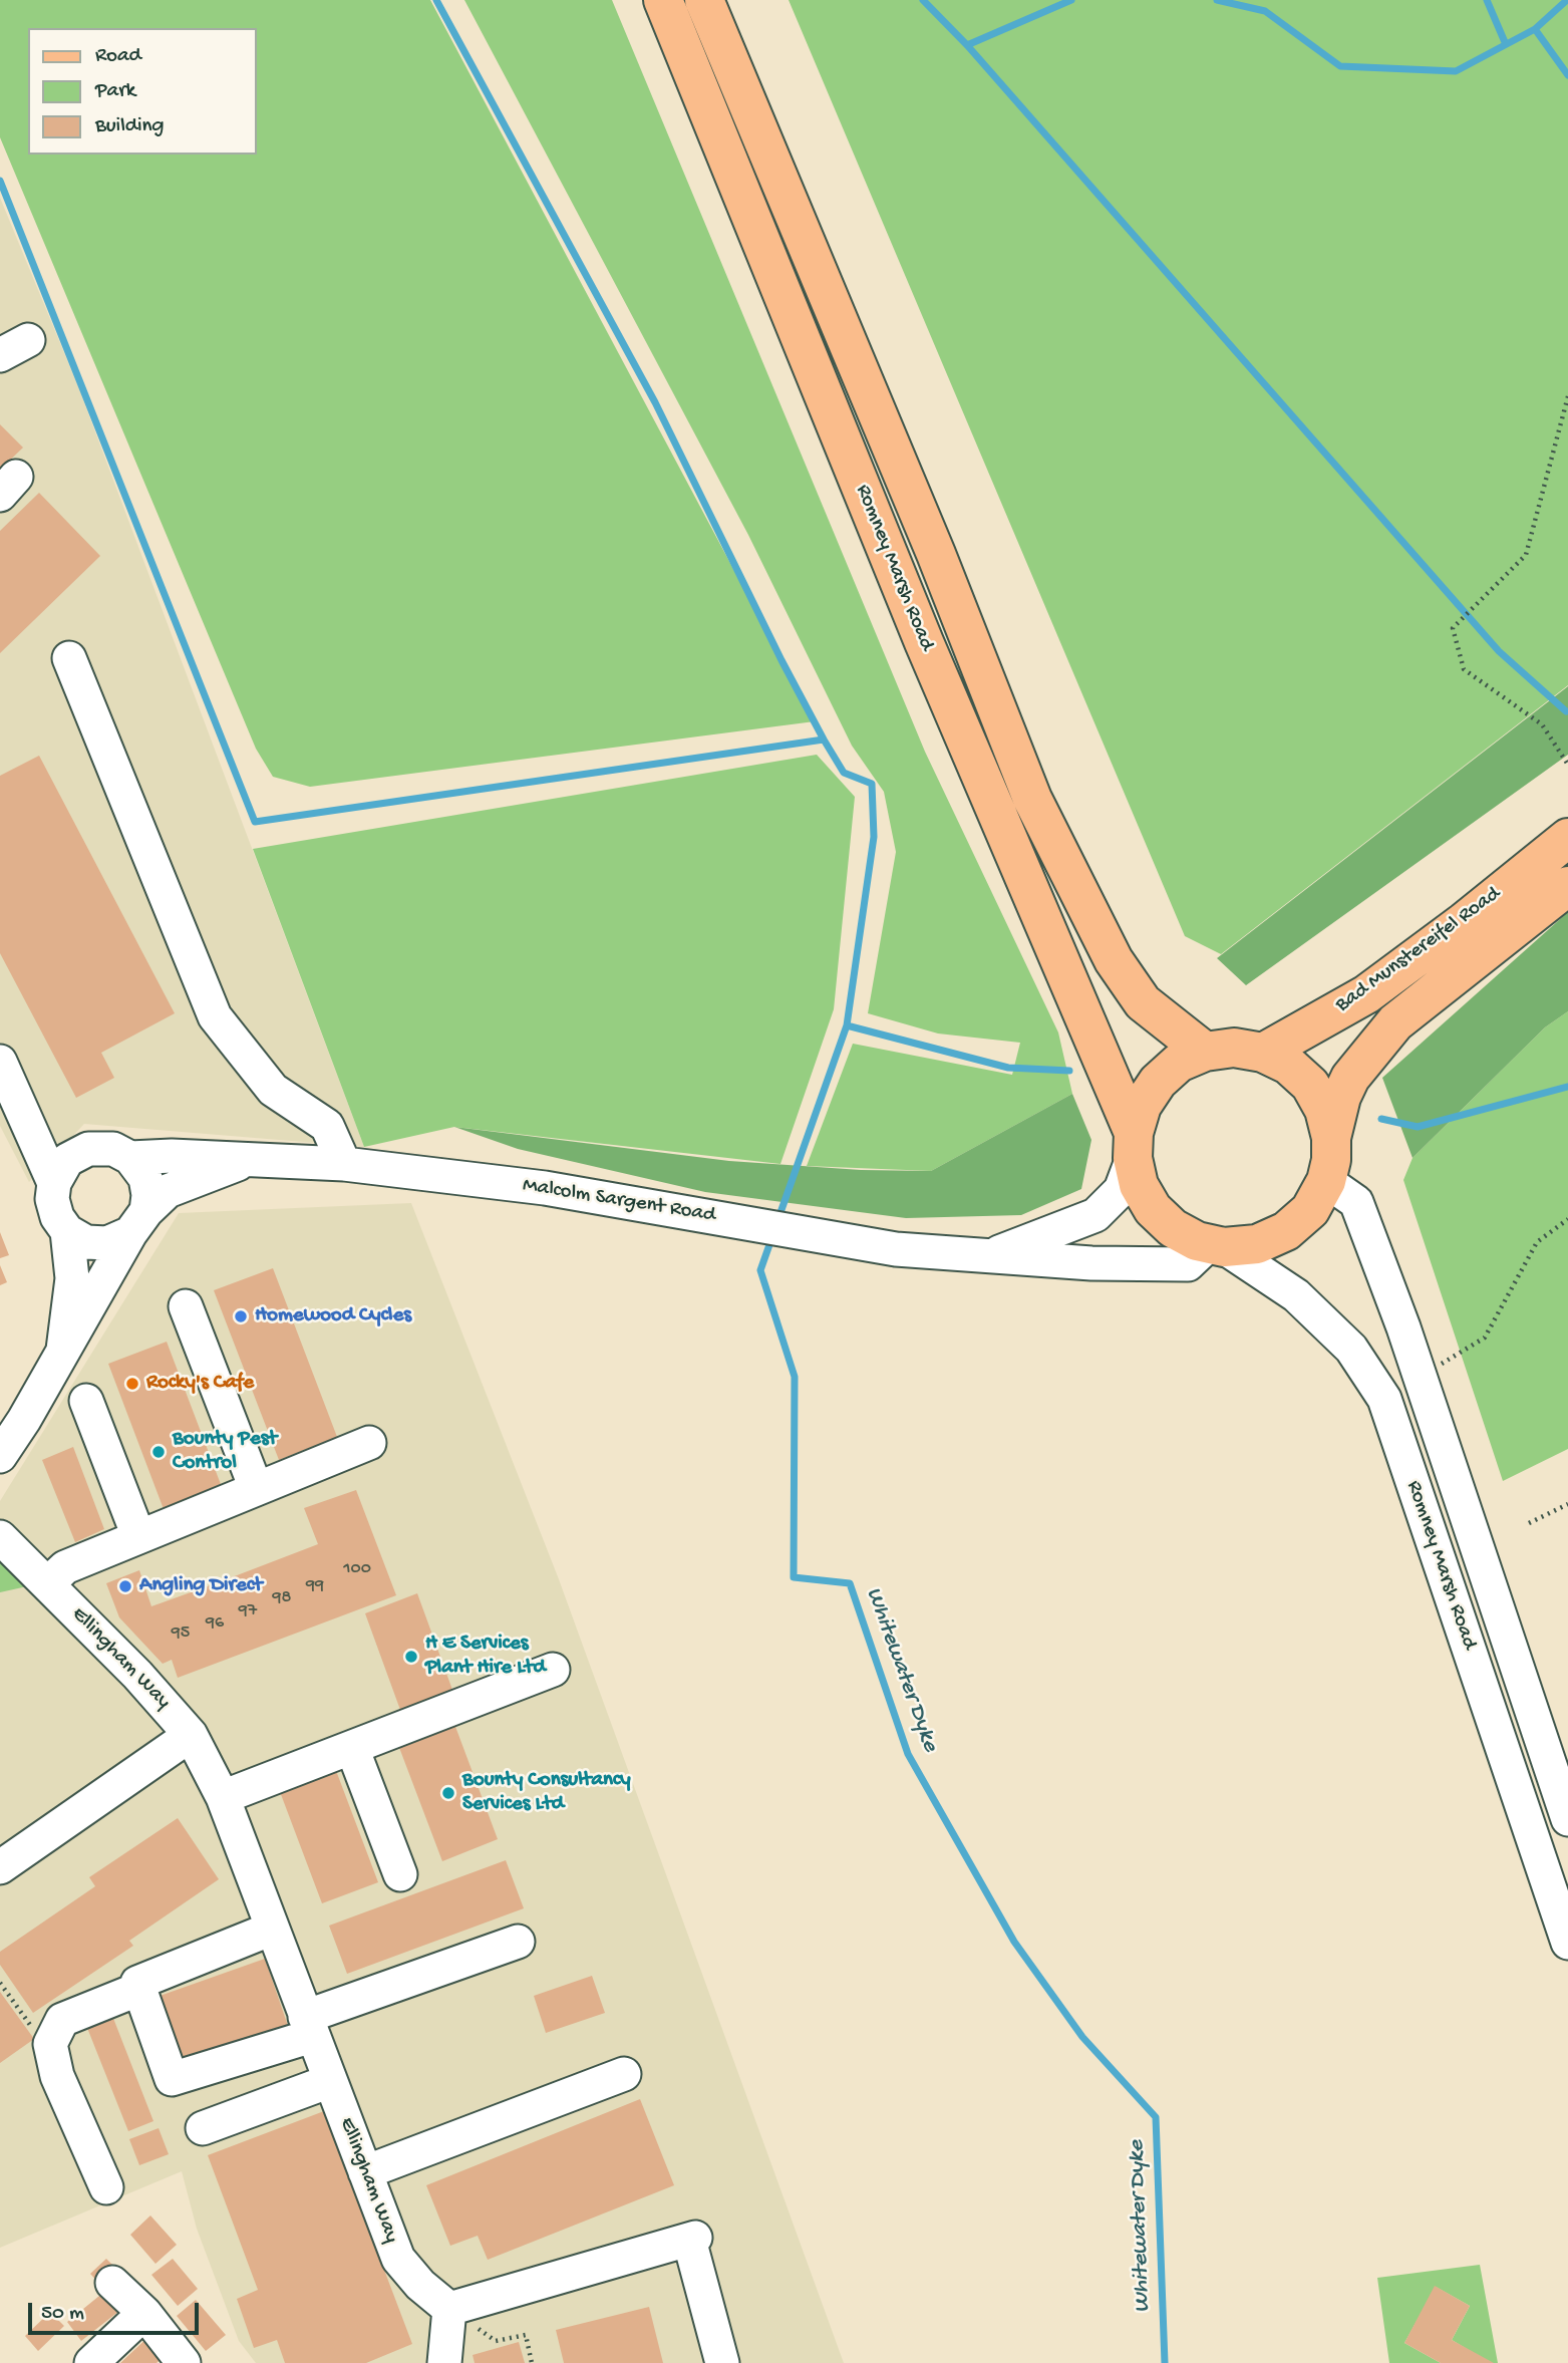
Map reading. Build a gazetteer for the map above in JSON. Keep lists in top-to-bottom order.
{
  "streets": {
    "main road": ["Romney Marsh Road", "Bad Munstereifel Road"],
    "street": ["Malcolm Sargent Road", "Ellingham Way"]
  },
  "crossings": [
    ["Romney Marsh Road", "Bad Munstereifel Road"],
    ["Romney Marsh Road", "Malcolm Sargent Road"],
    ["Bad Munstereifel Road", "Malcolm Sargent Road"]
  ],
  "water": ["Whitewater Dyke"],
  "places": [
    "Homewood Cycles",
    "Rocky's Cafe",
    "Bounty Pest Control",
    "Angling Direct",
    "H E Services Plant Hire Ltd",
    "Bounty Consultancy Services Ltd"
  ],
  "house_numbers": [
    "100",
    "99",
    "98",
    "97",
    "96",
    "95"
  ],
  "legend": ["Road", "Park", "Building"],
  "scale_bar": "50 m"
}
